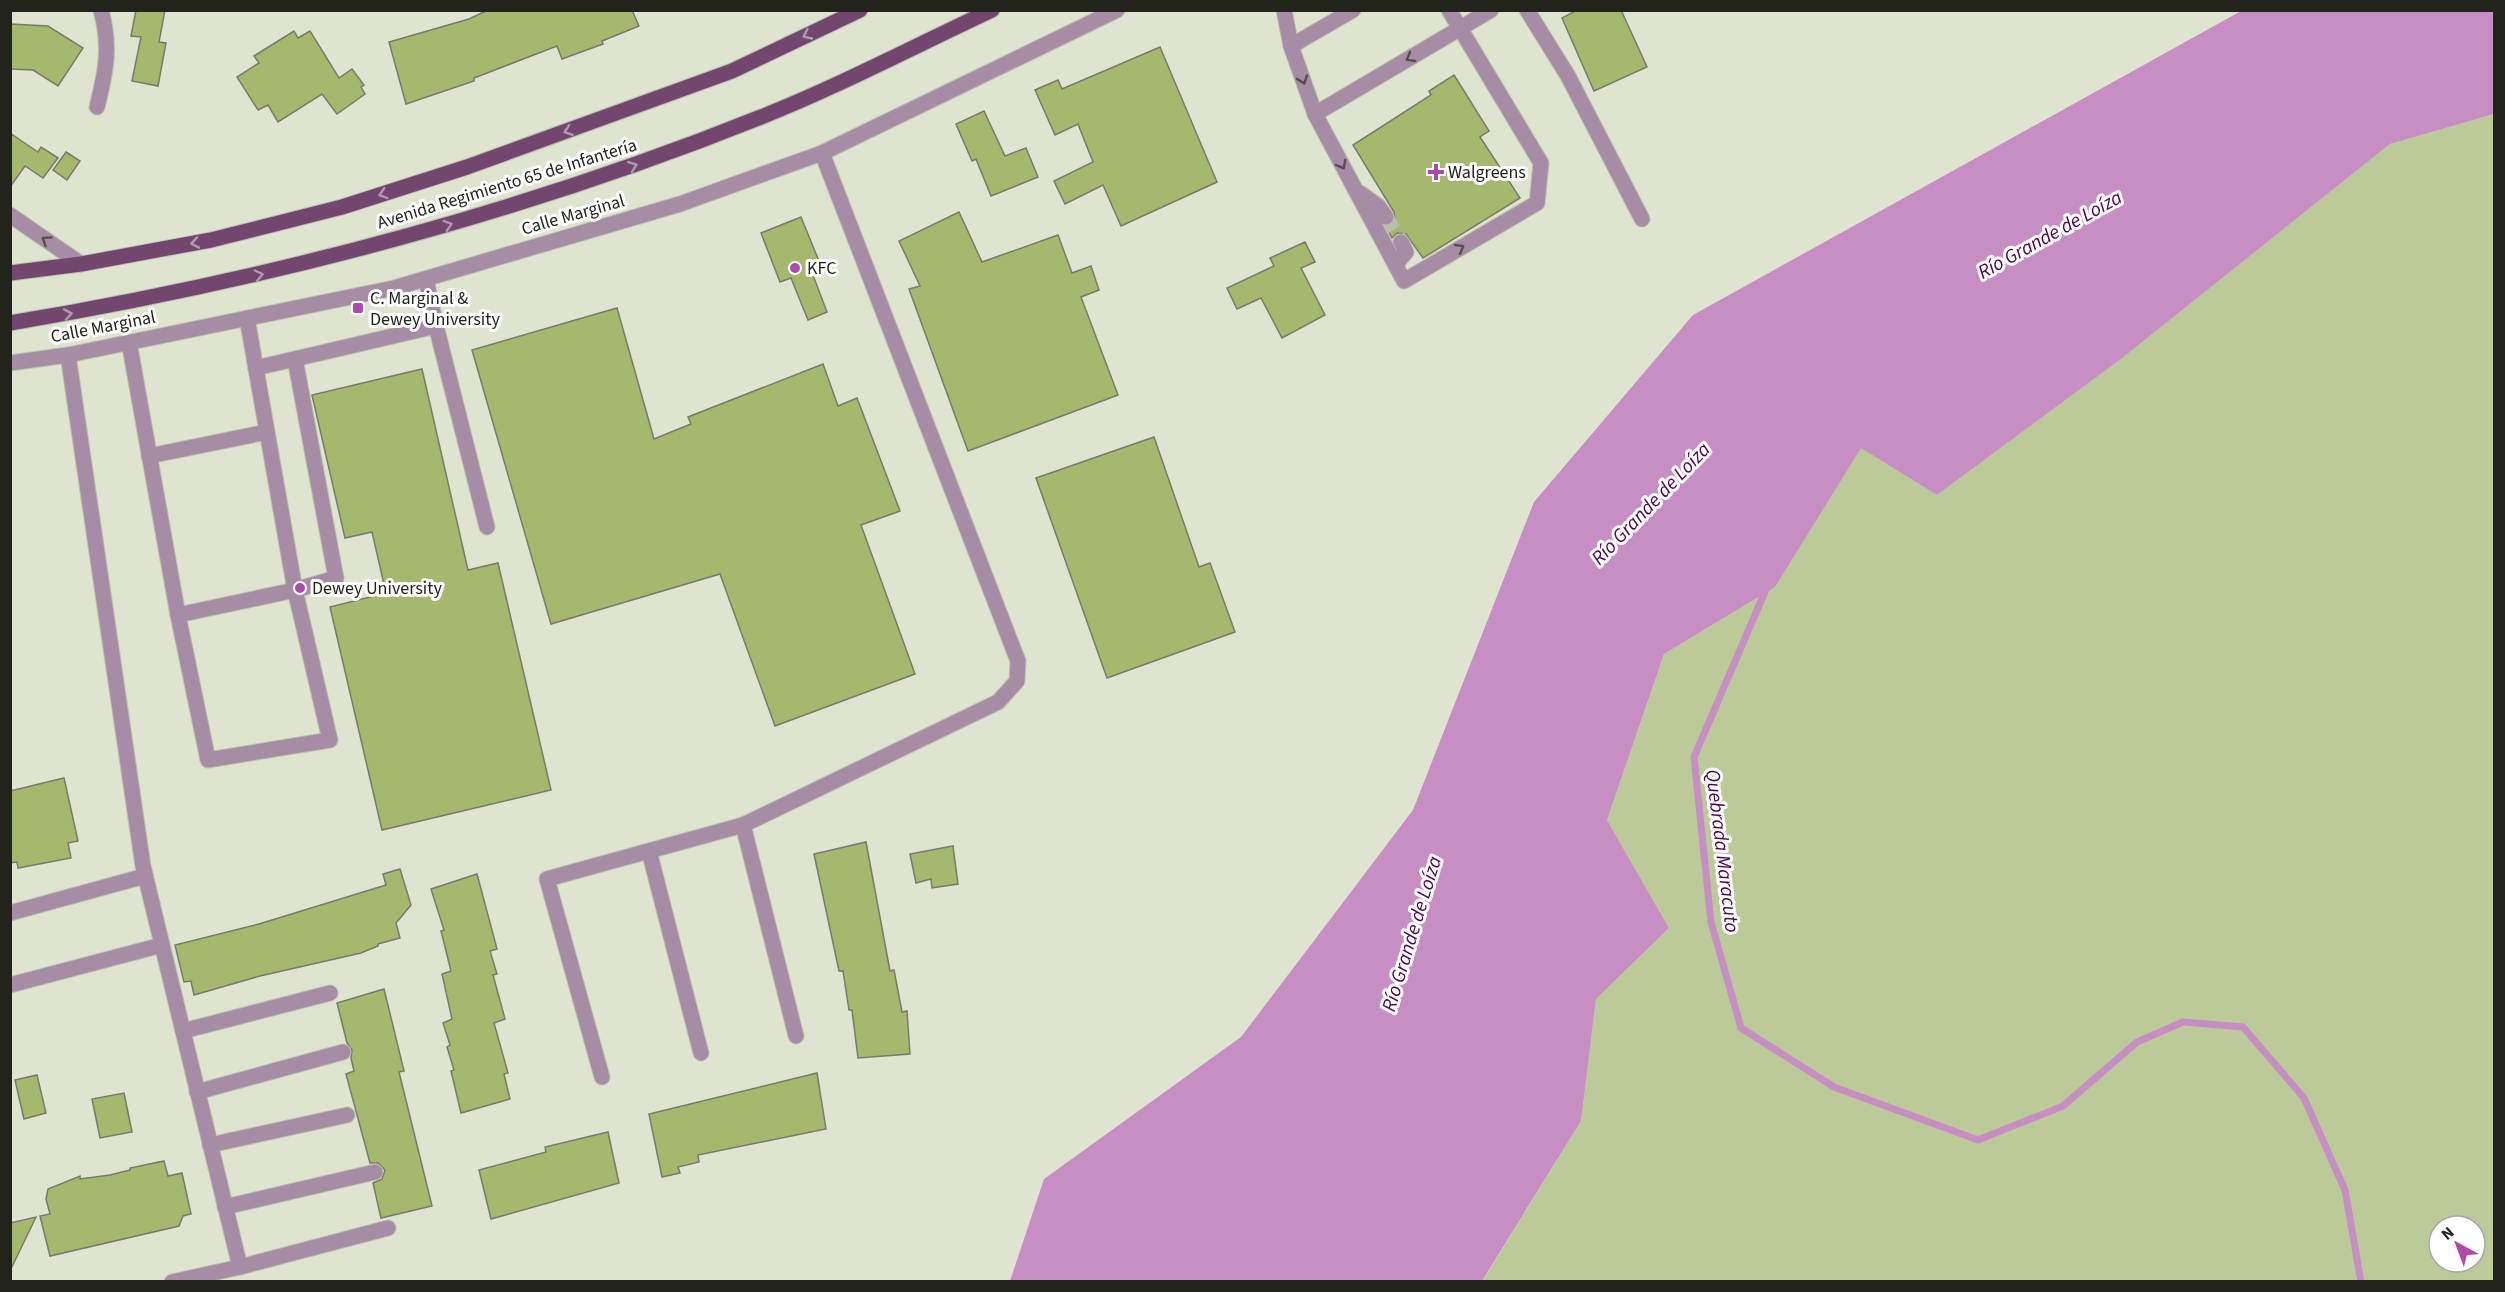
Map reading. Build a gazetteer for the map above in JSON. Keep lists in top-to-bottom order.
{
  "streets": {
    "main road": ["Avenida Regimiento 65 de Infantería"],
    "street": ["Calle Marginal"]
  },
  "water": ["Río Grande de Loíza", "Quebrada Maracuto"],
  "places": {
    "health": ["Walgreens"],
    "other": ["KFC", "Dewey University"],
    "transit": ["C. Marginal & Dewey University"]
  },
  "north": "top left"
}
